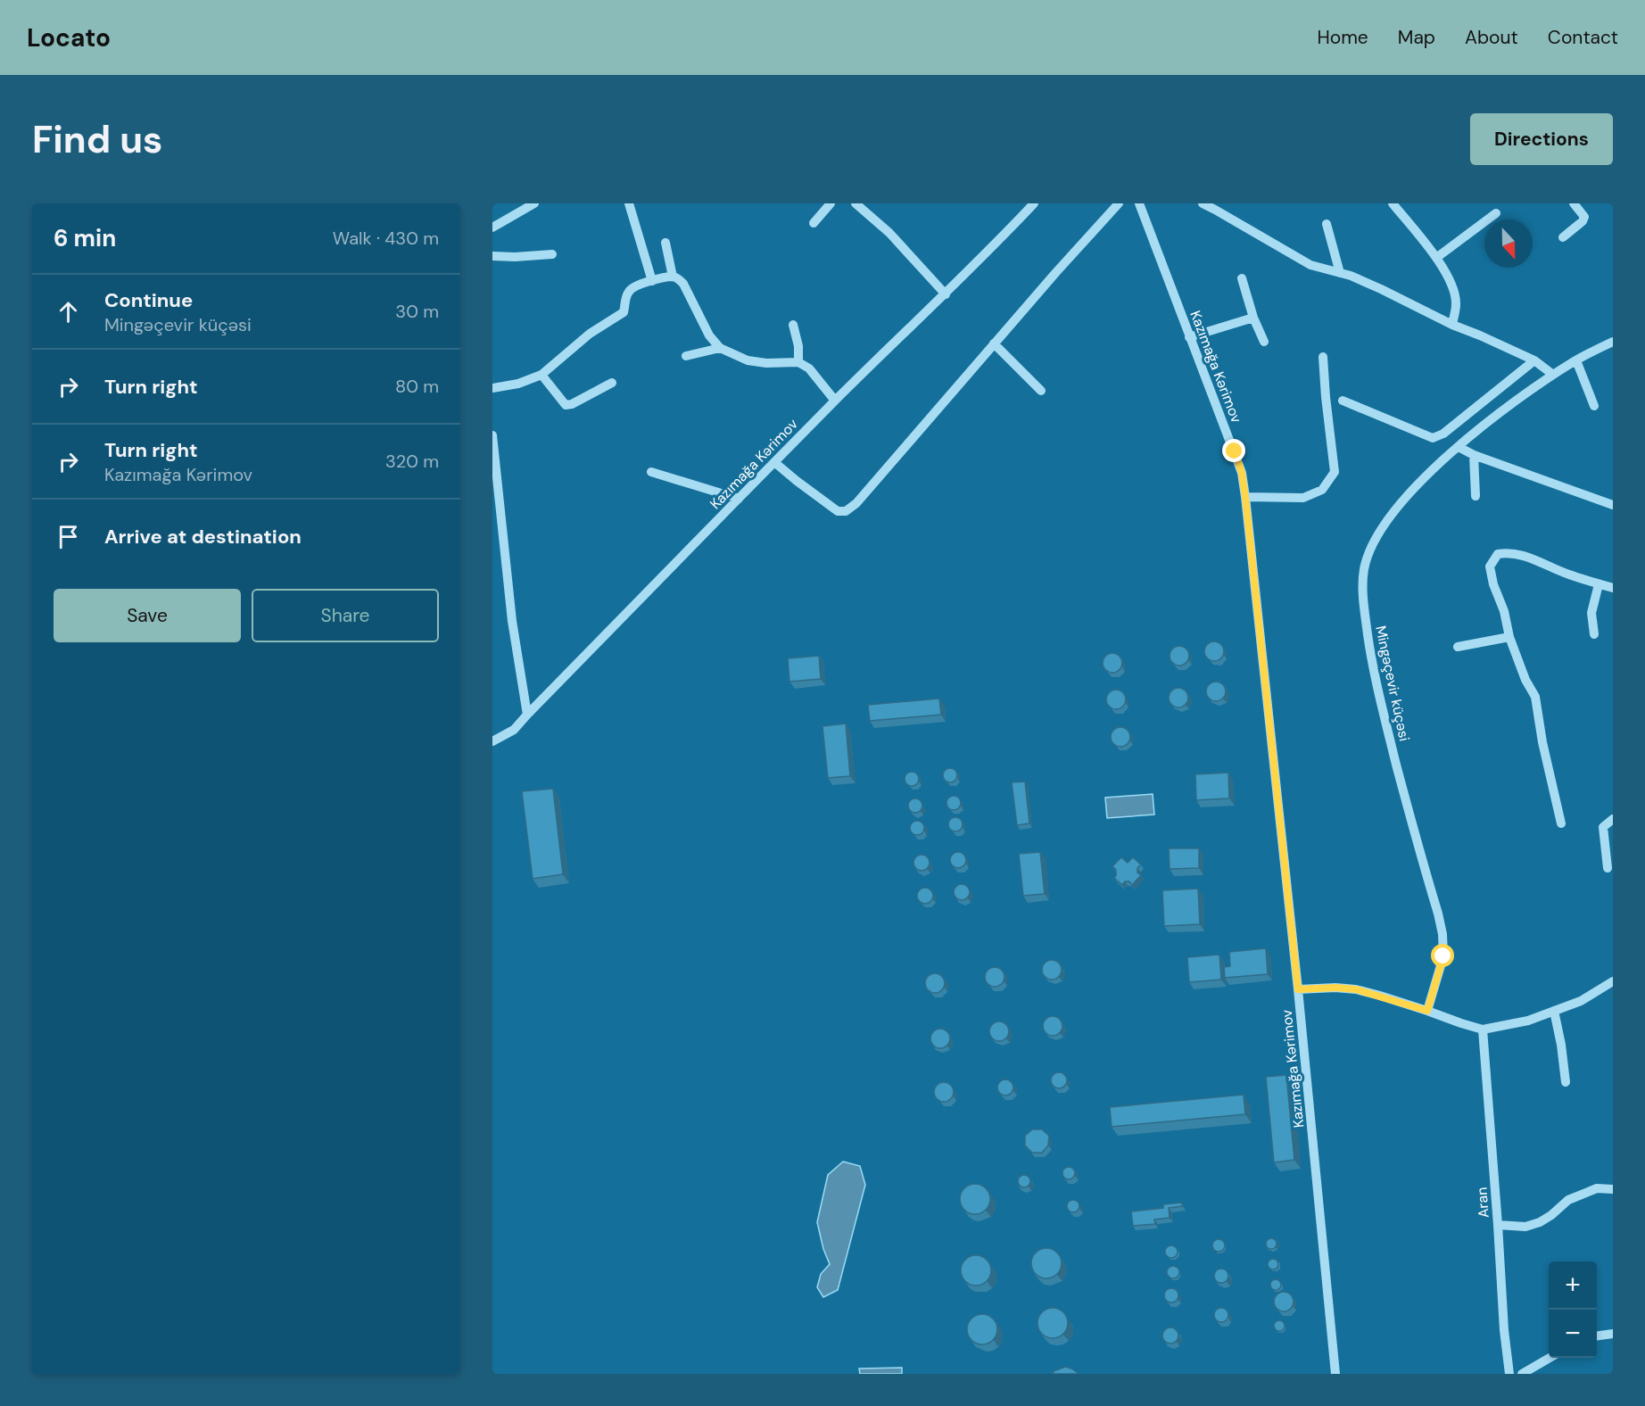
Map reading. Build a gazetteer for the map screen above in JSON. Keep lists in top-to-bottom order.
{
  "streets": {
    "street": ["Kazımağa Kərimov", "Mingəçevir küçəsi", "Aran"]
  },
  "north": "bottom",
  "page": {
    "header": "Locato",
    "nav": [
      "Home",
      "Map",
      "About",
      "Contact"
    ],
    "buttons": [
      "Directions",
      ["Save", "Share"]
    ],
    "title": "Find us",
    "heading": ["6 min", "Walk · 430 m"],
    "list": [
      ["Continue", "Mingəçevir küçəsi", "30 m"],
      ["Turn right", "80 m"],
      ["Turn right", "Kazımağa Kərimov", "320 m"],
      "Arrive at destination"
    ],
    "map_buttons": ["+", "−"]
  }
}
